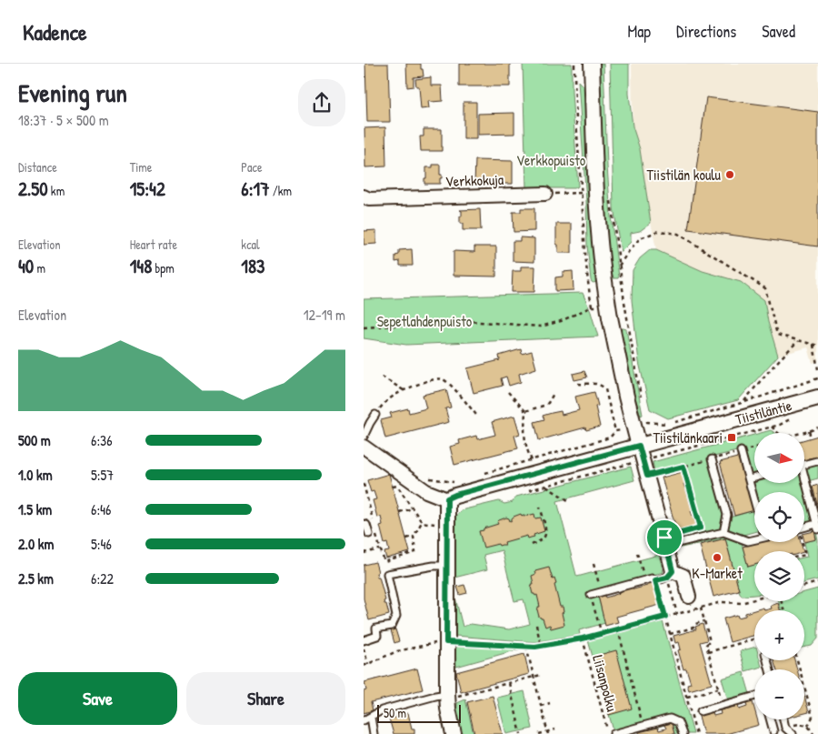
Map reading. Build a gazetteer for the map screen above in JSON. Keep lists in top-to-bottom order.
{
  "streets": {
    "street": ["Verkkokuja", "Tiistiläntie"],
    "path": ["Liisanpolku"]
  },
  "parks": ["Verkkopuisto", "Sepetlahdenpuisto"],
  "places": {
    "other": ["Tiistilän koulu", "K-Market"],
    "transit": ["Tiistilänkaari"]
  },
  "scale_bar": "50 m",
  "north": "right",
  "page": {
    "header": "Kadence",
    "nav": ["Map", "Directions", "Saved"],
    "heading": ["Evening run", "18:37 · 5 × 500 m"],
    "stats": [
      ["Distance", "2.50 km"],
      ["Time", "15:42"],
      ["Pace", "6:17 /km"],
      ["Elevation", "40 m"],
      ["Heart rate", "148 bpm"],
      ["kcal", "183"]
    ],
    "chart": ["Elevation", "12–19 m"],
    "list": [
      {
        "name": "500 m",
        "note": "6:36"
      },
      {
        "name": "1.0 km",
        "note": "5:57"
      },
      {
        "name": "1.5 km",
        "note": "6:46"
      },
      {
        "name": "2.0 km",
        "note": "5:46"
      },
      {
        "name": "2.5 km",
        "note": "6:22"
      }
    ],
    "map_buttons": ["+", "−"],
    "buttons": ["Save", "Share"],
    "scale": "50 m"
  }
}
